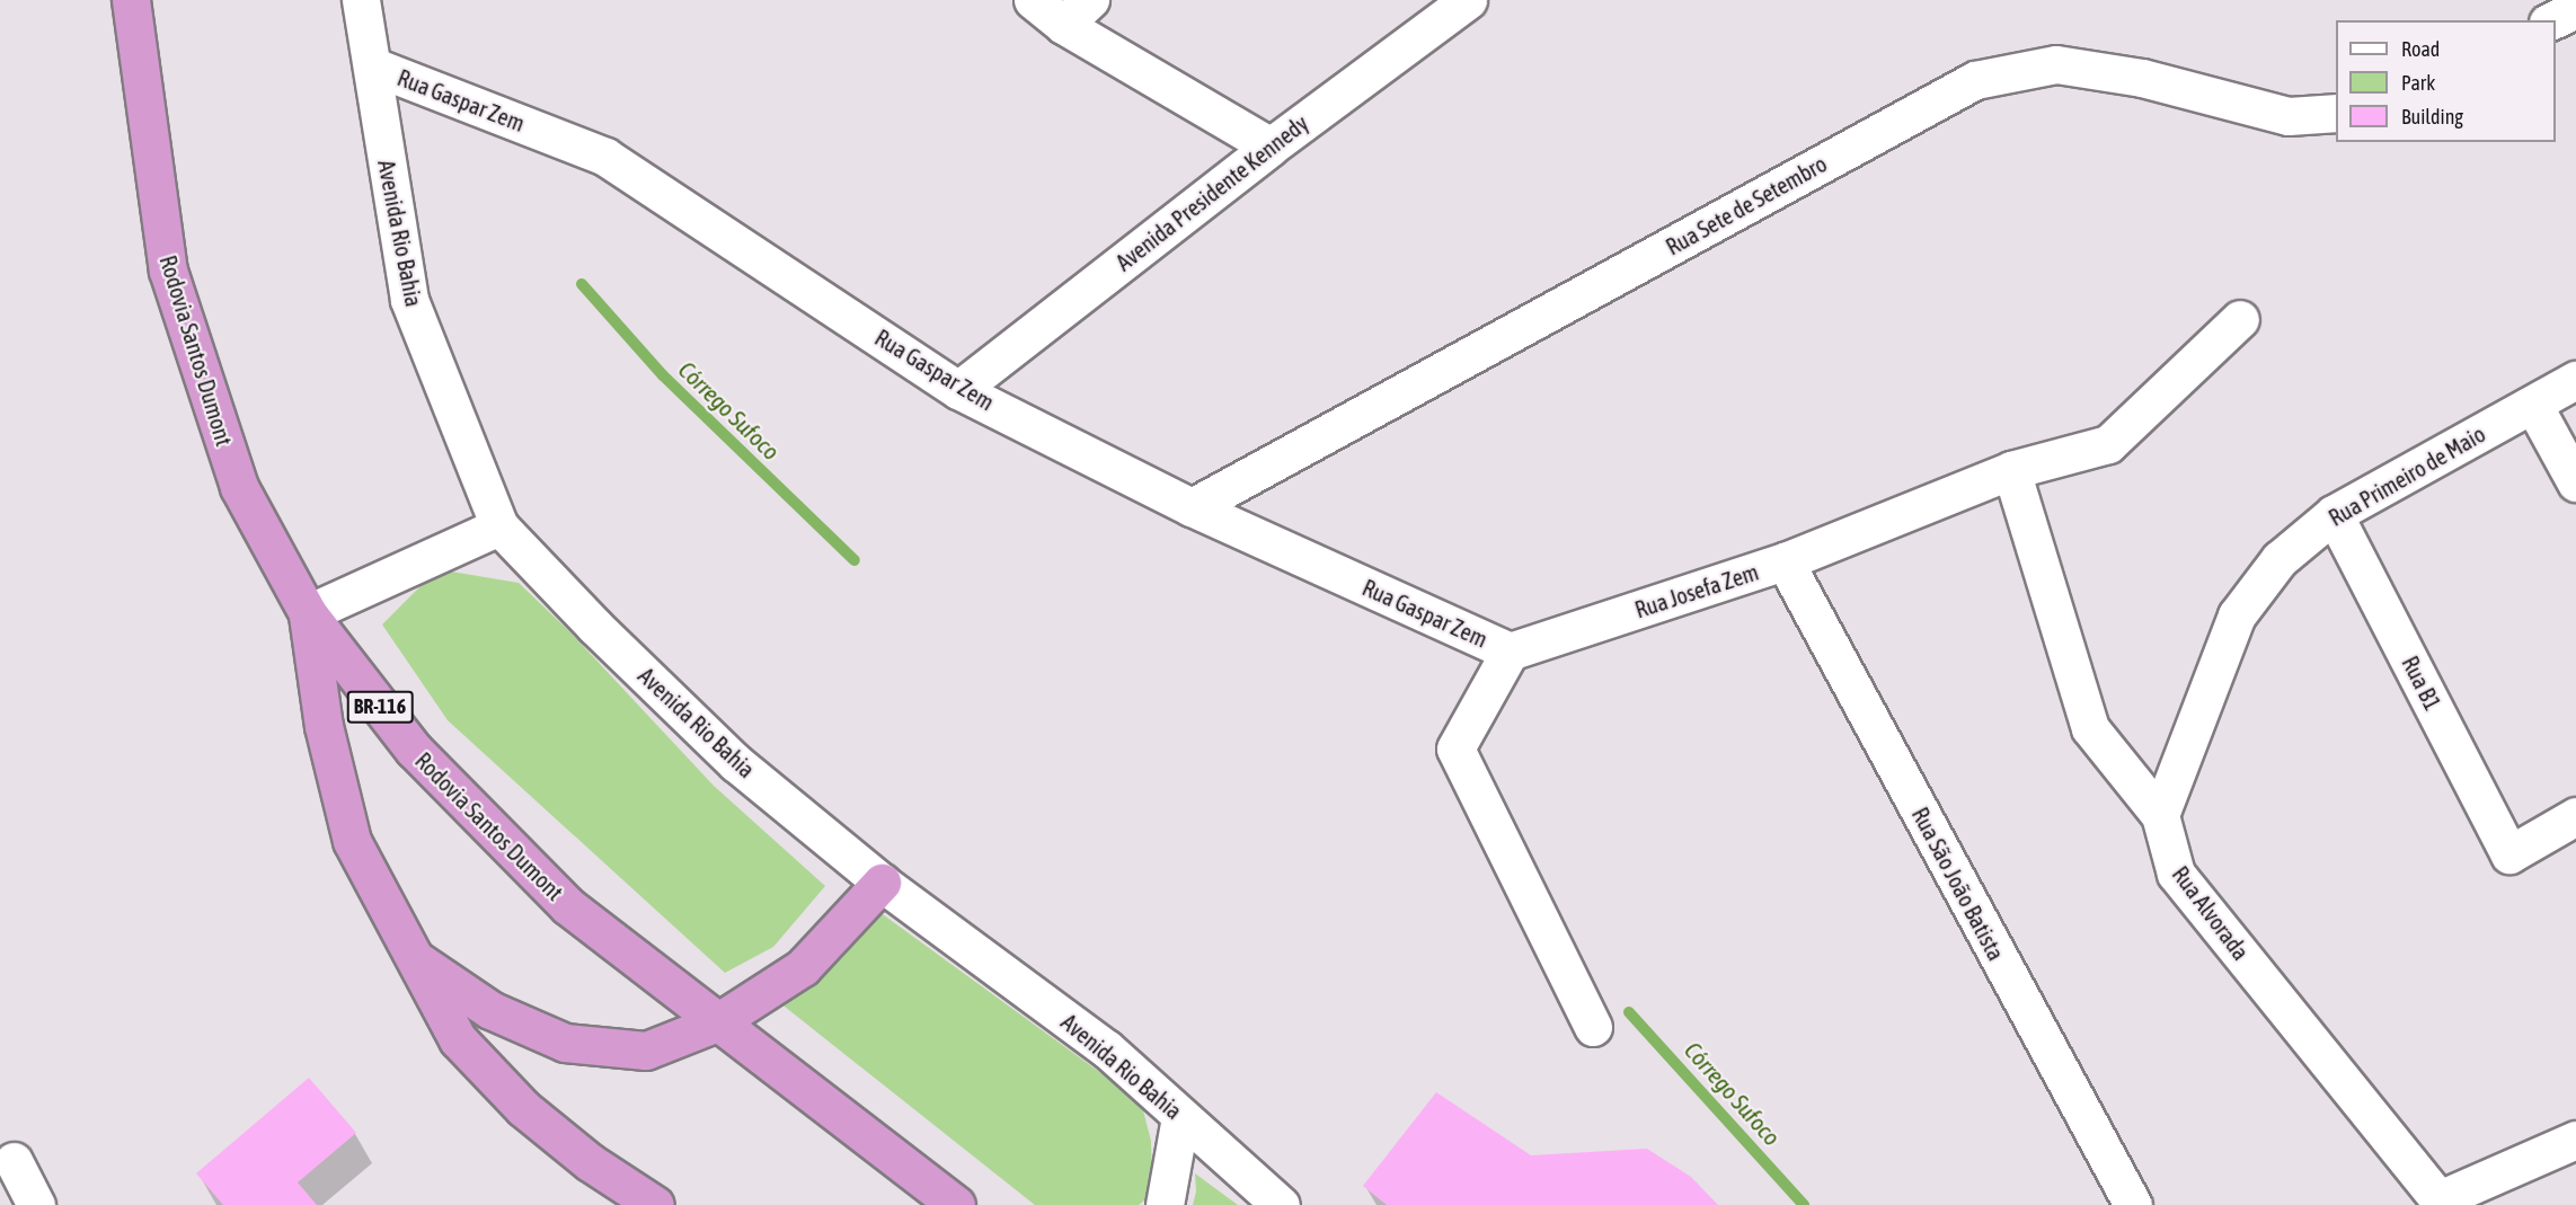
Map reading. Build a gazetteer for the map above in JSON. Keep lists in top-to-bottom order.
{
  "streets": {
    "highway": ["Rodovia Santos Dumont", "BR-116"],
    "street": [
      "Rua Gaspar Zem",
      "Avenida Presidente Kennedy",
      "Rua Sete de Setembro",
      "Avenida Rio Bahia",
      "Rua Primeiro de Maio",
      "Rua Josefa Zem",
      "Rua B1",
      "Rua São João Batista",
      "Rua Alvorada"
    ]
  },
  "crossings": [
    ["Rua Gaspar Zem", "Avenida Presidente Kennedy"],
    ["Rua Gaspar Zem", "Rua Sete de Setembro"],
    ["Rua Gaspar Zem", "Avenida Rio Bahia"],
    ["Rua Gaspar Zem", "Rua Josefa Zem"],
    ["Rua Primeiro de Maio", "Rua B1"],
    ["Rua Primeiro de Maio", "Rua Alvorada"],
    ["Rua Josefa Zem", "Rua São João Batista"],
    ["Rua Josefa Zem", "Rua Alvorada"]
  ],
  "water": ["Córrego Sufoco"],
  "legend": ["Road", "Park", "Building"]
}
